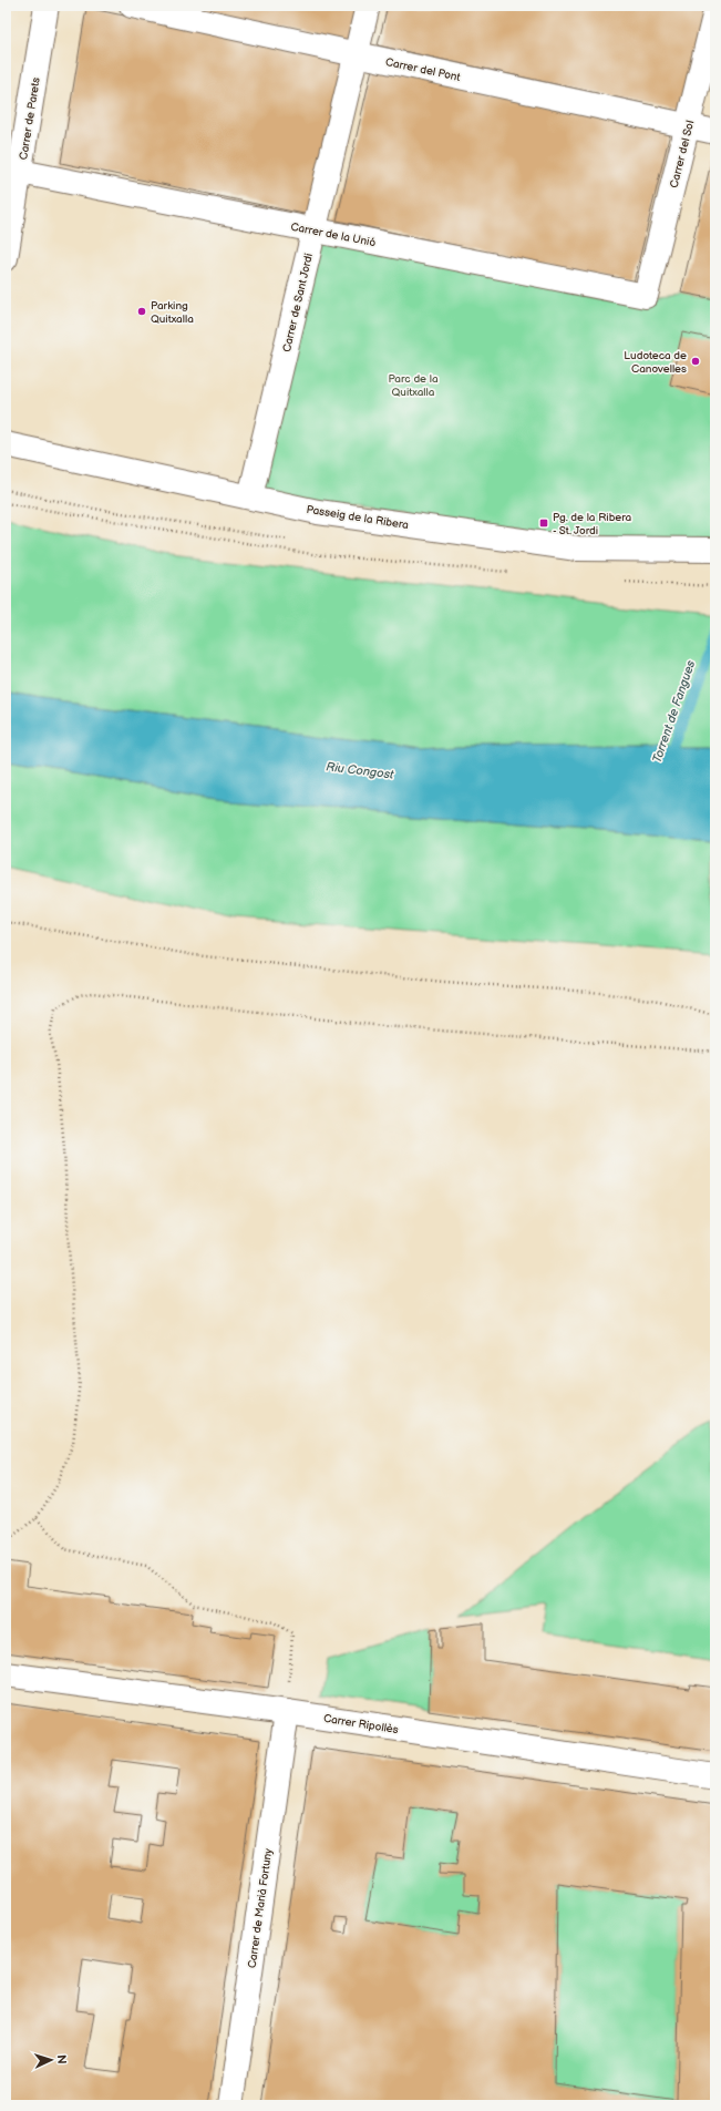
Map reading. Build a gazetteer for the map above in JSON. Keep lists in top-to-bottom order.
{
  "streets": {
    "street": [
      "Carrer del Pont",
      "Carrer de Parets",
      "Carrer del Sol",
      "Carrer de la Unió",
      "Carrer de Sant Jordi",
      "Passeig de la Ribera",
      "Carrer Ripollès",
      "Carrer de Marià Fortuny"
    ]
  },
  "crossings": [
    ["Carrer del Pont", "Carrer del Sol"],
    ["Carrer del Pont", "Carrer de Sant Jordi"],
    ["Carrer de Parets", "Carrer de la Unió"],
    ["Carrer del Sol", "Carrer de la Unió"],
    ["Carrer de la Unió", "Carrer de Sant Jordi"],
    ["Carrer de Sant Jordi", "Passeig de la Ribera"],
    ["Carrer Ripollès", "Carrer de Marià Fortuny"]
  ],
  "water": ["Torrent de Fangues", "Riu Congost"],
  "parks": ["Parc de la Quitxalla"],
  "places": {
    "other": ["Parking Quitxalla", "Ludoteca de Canovelles"],
    "transit": ["Pg. de la Ribera - St. Jordi"]
  },
  "north": "right"
}
